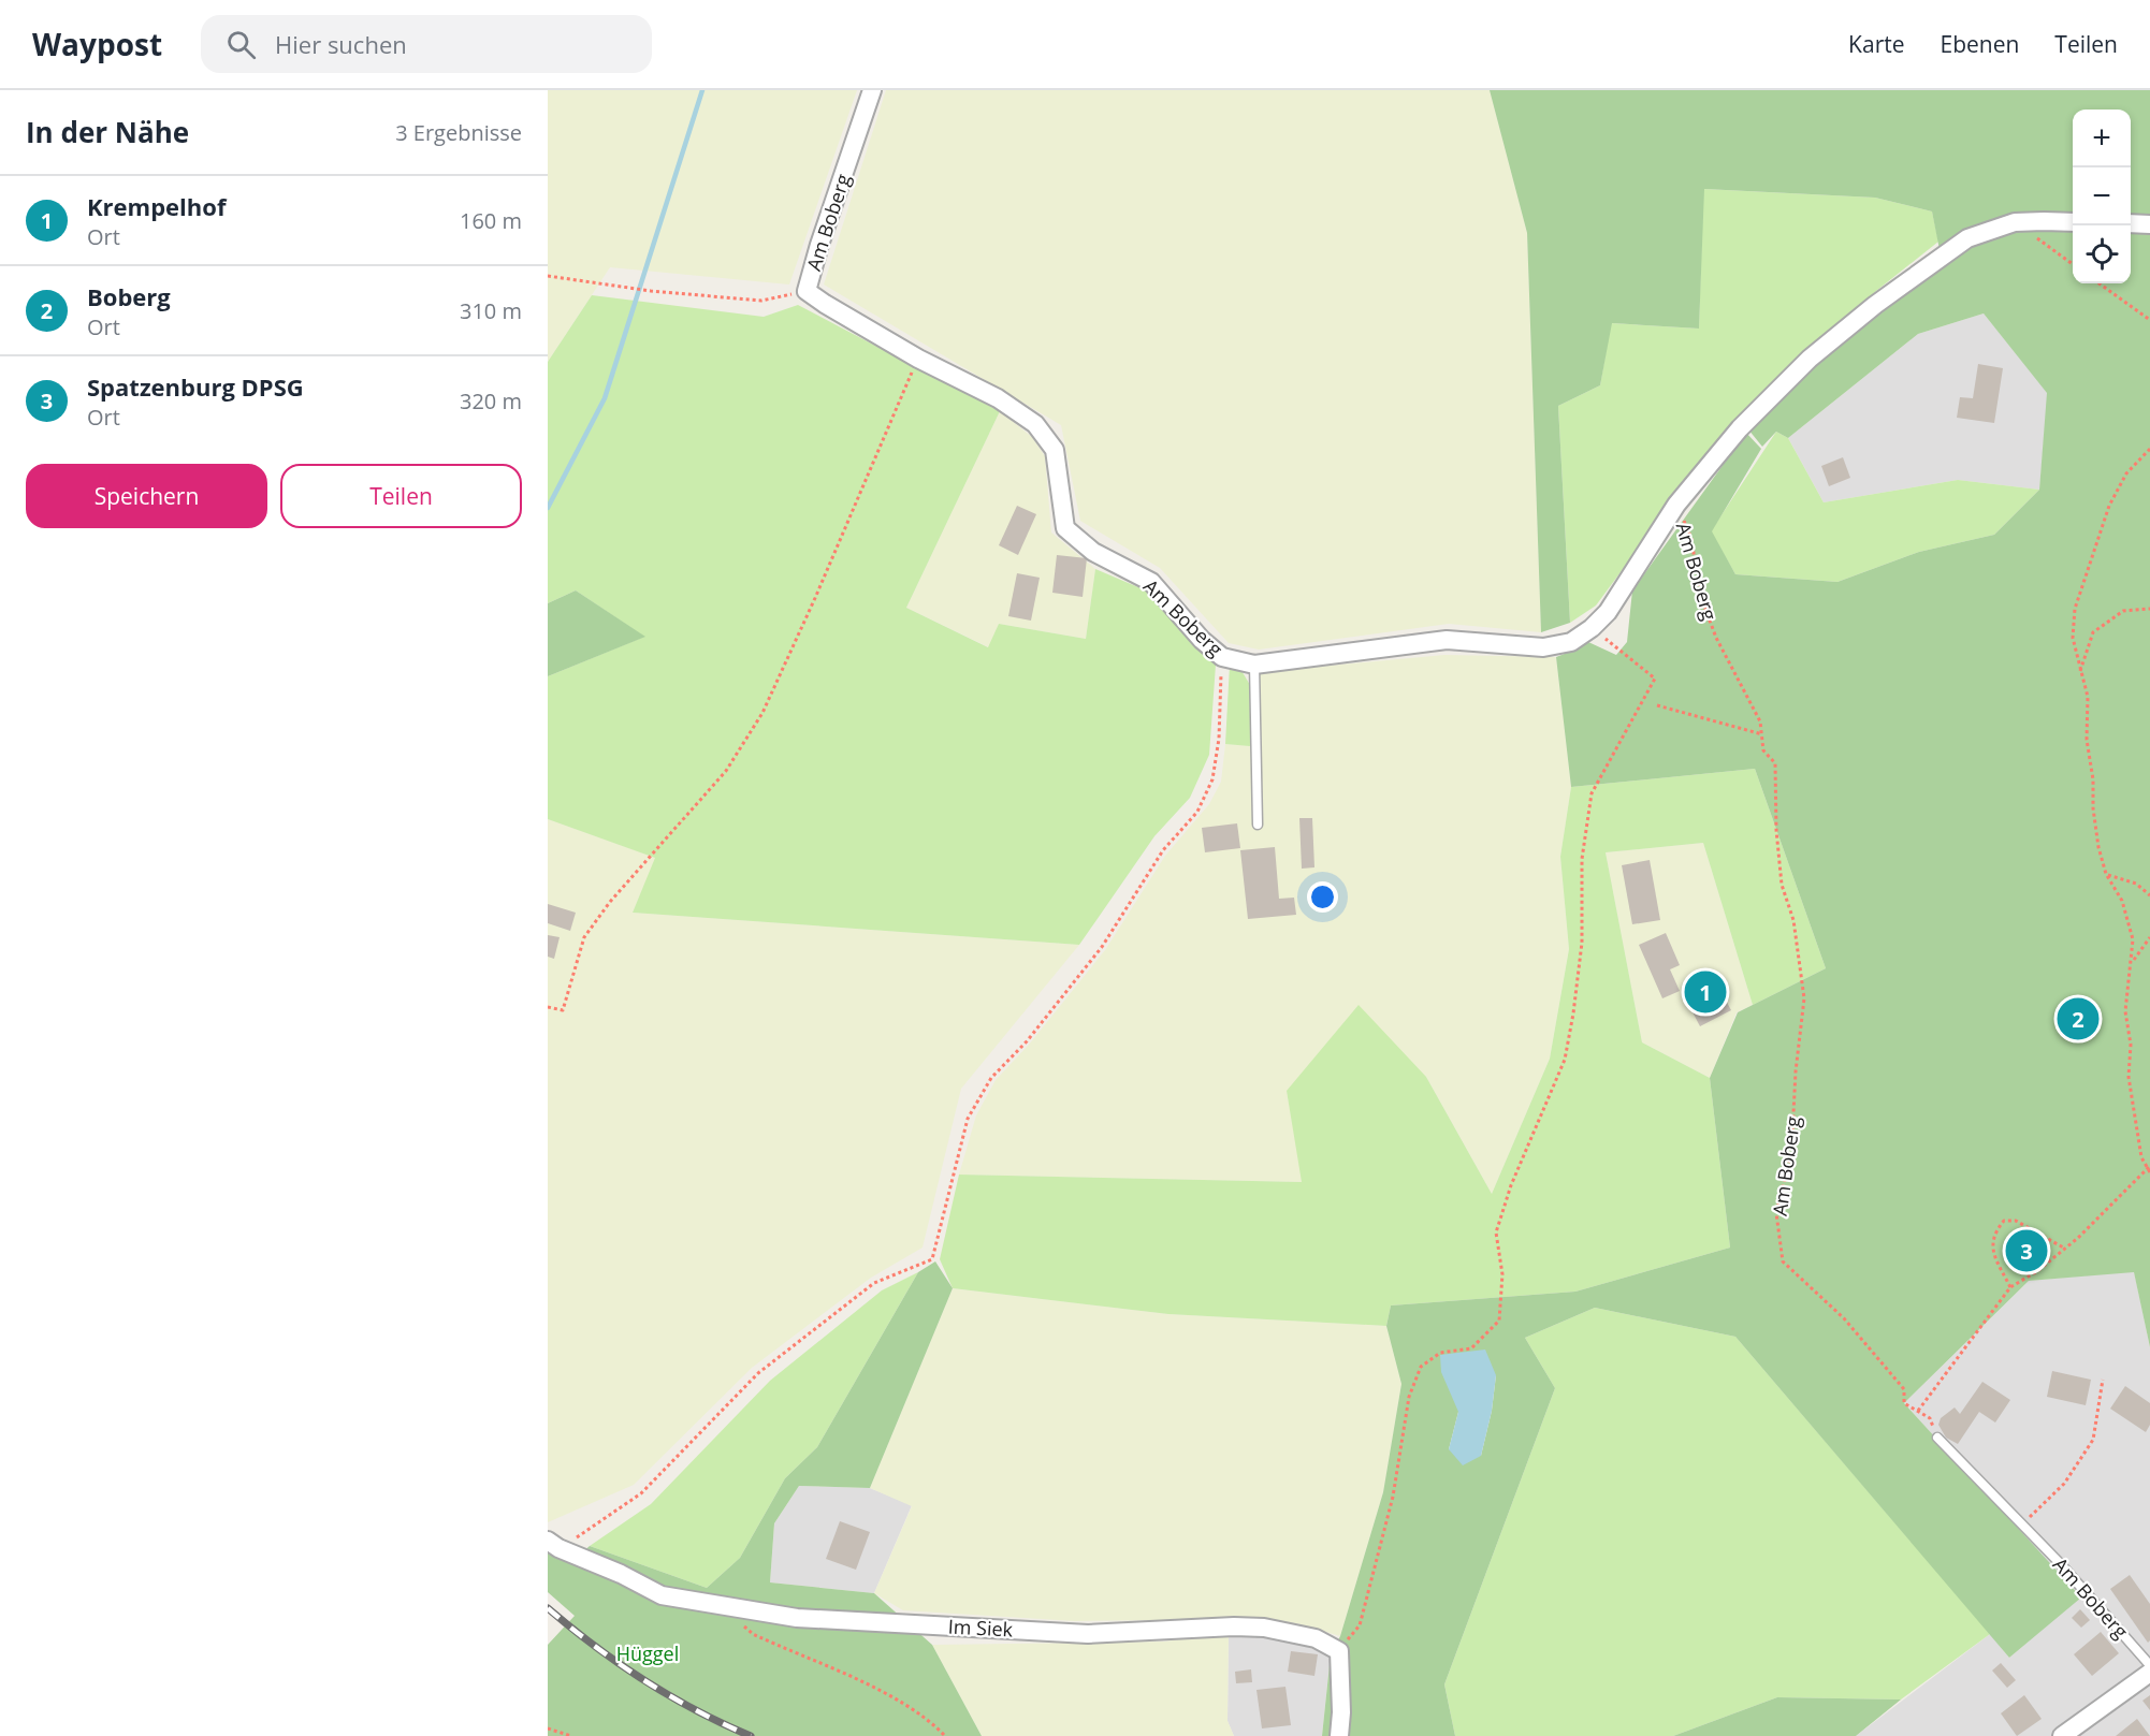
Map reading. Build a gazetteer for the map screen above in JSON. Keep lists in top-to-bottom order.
{
  "streets": {
    "street": ["Am Boberg", "Im Siek"]
  },
  "parks": ["Hüggel"],
  "page": {
    "header": "Waypost",
    "search": "Hier suchen",
    "nav": ["Karte", "Ebenen", "Teilen"],
    "heading": ["In der Nähe", "3 Ergebnisse"],
    "map_buttons": ["+", "−"],
    "list": [
      {
        "mark": "1",
        "name": "Krempelhof",
        "note": "Ort",
        "value": "160 m"
      },
      {
        "mark": "2",
        "name": "Boberg",
        "note": "Ort",
        "value": "310 m"
      },
      {
        "mark": "3",
        "name": "Spatzenburg DPSG",
        "note": "Ort",
        "value": "320 m"
      }
    ],
    "buttons": ["Speichern", "Teilen"],
    "pins": ["1", "2", "3"]
  }
}
